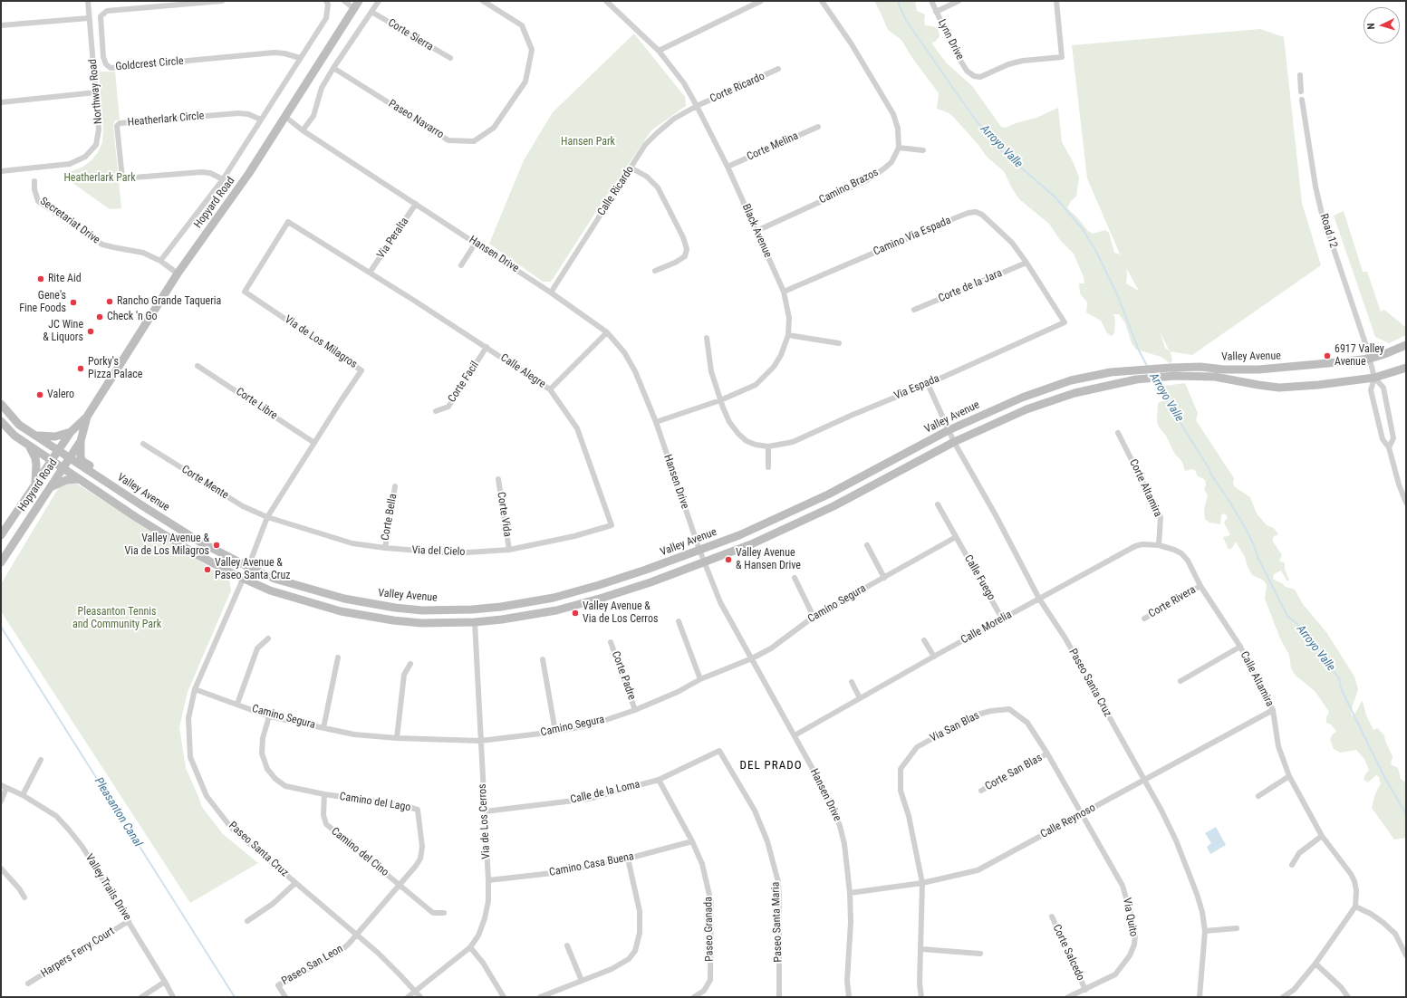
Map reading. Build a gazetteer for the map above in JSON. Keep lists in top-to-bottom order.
{
  "streets": {
    "main road": ["Hopyard Road", "Valley Avenue"],
    "street": [
      "Corte Sierra",
      "Lynn Drive",
      "Goldcrest Circle",
      "Corte Ricardo",
      "Northway Road",
      "Heatherlark Circle",
      "Paseo Navarro",
      "Corte Melina",
      "Camino Brazos",
      "Calle Ricardo",
      "Secretariat Drive",
      "Black Avenue",
      "Road 12",
      "Camino Via Espada",
      "Via Peralta",
      "Hansen Drive",
      "Corte de la Jara",
      "Via de Los Milagros",
      "Calle Alegre",
      "Corte Facil",
      "Via Espada",
      "Corte Libre",
      "Corte Mente",
      "Corte Altamira",
      "Corte Vida",
      "Corte Bella",
      "Via del Cielo",
      "Calle Fuego",
      "Corte Rivera",
      "Camino Segura",
      "Calle Morelia",
      "Corte Padre",
      "Calle Altamira",
      "Paseo Santa Cruz",
      "Via San Blas",
      "Corte San Blas",
      "Calle de la Loma",
      "Camino del Lago",
      "Via de Los Cerros",
      "Calle Reynoso",
      "Camino del Cino",
      "Camino Casa Buena",
      "Valley Trails Drive",
      "Via Quito",
      "Paseo Santa Maria",
      "Paseo Granada",
      "Harpers Ferry Court",
      "Corte Salcedo",
      "Paseo San Leon"
    ]
  },
  "crossings": [
    ["Goldcrest Circle", "Hopyard Road"],
    ["Corte Ricardo", "Calle Ricardo"],
    ["Corte Ricardo", "Black Avenue"],
    ["Heatherlark Circle", "Hopyard Road"],
    ["Corte Melina", "Black Avenue"],
    ["Camino Brazos", "Black Avenue"],
    ["Calle Ricardo", "Black Avenue"],
    ["Calle Ricardo", "Hansen Drive"],
    ["Hopyard Road", "Secretariat Drive"],
    ["Hopyard Road", "Hansen Drive"],
    ["Hopyard Road", "Valley Avenue"],
    ["Black Avenue", "Camino Via Espada"],
    ["Black Avenue", "Hansen Drive"],
    ["Black Avenue", "Via Espada"],
    ["Road 12", "Valley Avenue"],
    ["Camino Via Espada", "Corte de la Jara"],
    ["Camino Via Espada", "Via Espada"],
    ["Via Peralta", "Hansen Drive"],
    ["Via Peralta", "Via de Los Milagros"],
    ["Via Peralta", "Calle Alegre"],
    ["Hansen Drive", "Valley Avenue"],
    ["Hansen Drive", "Camino Segura"],
    ["Hansen Drive", "Calle Morelia"],
    ["Hansen Drive", "Calle Reynoso"],
    ["Corte de la Jara", "Via Espada"],
    ["Via de Los Milagros", "Valley Avenue"],
    ["Via de Los Milagros", "Calle Alegre"],
    ["Via de Los Milagros", "Corte Libre"],
    ["Via de Los Milagros", "Corte Mente"],
    ["Via de Los Milagros", "Via del Cielo"],
    ["Via de Los Milagros", "Paseo Santa Cruz"],
    ["Valley Avenue", "Paseo Santa Cruz"],
    ["Valley Avenue", "Via de Los Cerros"],
    ["Calle Alegre", "Corte Facil"],
    ["Calle Alegre", "Via del Cielo"],
    ["Via Espada", "Paseo Santa Cruz"],
    ["Corte Mente", "Via del Cielo"],
    ["Corte Altamira", "Calle Altamira"],
    ["Corte Vida", "Via del Cielo"],
    ["Corte Bella", "Via del Cielo"],
    ["Calle Fuego", "Camino Segura"],
    ["Calle Fuego", "Calle Morelia"],
    ["Corte Rivera", "Calle Altamira"],
    ["Camino Segura", "Corte Padre"],
    ["Camino Segura", "Paseo Santa Cruz"],
    ["Camino Segura", "Camino del Lago"],
    ["Camino Segura", "Via de Los Cerros"],
    ["Calle Morelia", "Calle Altamira"],
    ["Calle Morelia", "Paseo Santa Cruz"],
    ["Calle Altamira", "Paseo Santa Cruz"],
    ["Calle Altamira", "Calle Reynoso"],
    ["Paseo Santa Cruz", "Camino del Lago"],
    ["Paseo Santa Cruz", "Via de Los Cerros"],
    ["Paseo Santa Cruz", "Calle Reynoso"],
    ["Paseo Santa Cruz", "Paseo San Leon"],
    ["Via San Blas", "Corte San Blas"],
    ["Via San Blas", "Calle Reynoso"],
    ["Via San Blas", "Via Quito"],
    ["Calle de la Loma", "Via de Los Cerros"],
    ["Calle de la Loma", "Paseo Santa Maria"],
    ["Calle de la Loma", "Paseo Granada"],
    ["Camino del Lago", "Camino del Cino"],
    ["Camino del Lago", "Paseo San Leon"],
    ["Via de Los Cerros", "Camino Casa Buena"],
    ["Calle Reynoso", "Via Quito"],
    ["Camino Casa Buena", "Paseo Granada"],
    ["Valley Trails Drive", "Harpers Ferry Court"],
    ["Via Quito", "Corte Salcedo"]
  ],
  "districts": ["DEL PRADO"],
  "water": ["Arroyo Valle", "Pleasanton Canal"],
  "parks": ["Hansen Park", "Heatherlark Park", "Pleasanton Tennis and Community Park"],
  "places": [
    "Rite Aid",
    "Rancho Grande Taqueria",
    "Gene's Fine Foods",
    "Check 'n Go",
    "JC Wine & Liquors",
    "6917 Valley Avenue",
    "Porky's Pizza Palace",
    "Valero",
    "Valley Avenue & Via de Los Milagros",
    "Valley Avenue & Hansen Drive",
    "Valley Avenue & Paseo Santa Cruz",
    "Valley Avenue & Via de Los Cerros"
  ],
  "north": "left"
}
